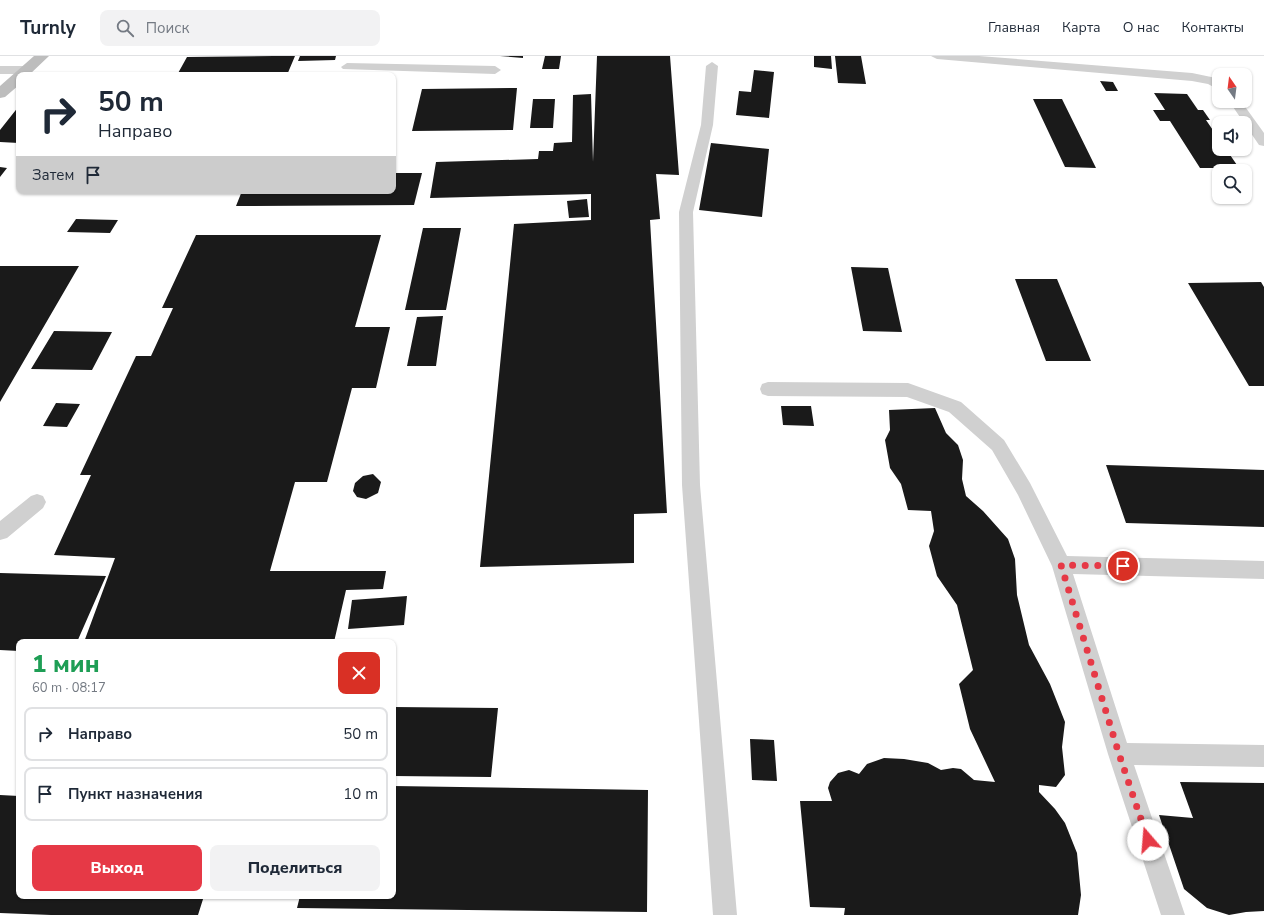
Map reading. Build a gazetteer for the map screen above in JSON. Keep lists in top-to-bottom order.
{
  "north": "top",
  "page": {
    "header": "Turnly",
    "search": "Поиск",
    "nav": [
      "Главная",
      "Карта",
      "О нас",
      "Контакты"
    ],
    "turn": ["50 m", "Направо"],
    "then": "Затем",
    "heading": ["1 мин", "60 m · 08:17"],
    "list": [
      {
        "name": "Направо",
        "value": "50 m"
      },
      {
        "name": "Пункт назначения",
        "value": "10 m"
      }
    ],
    "buttons": ["Выход", "Поделиться"]
  }
}
